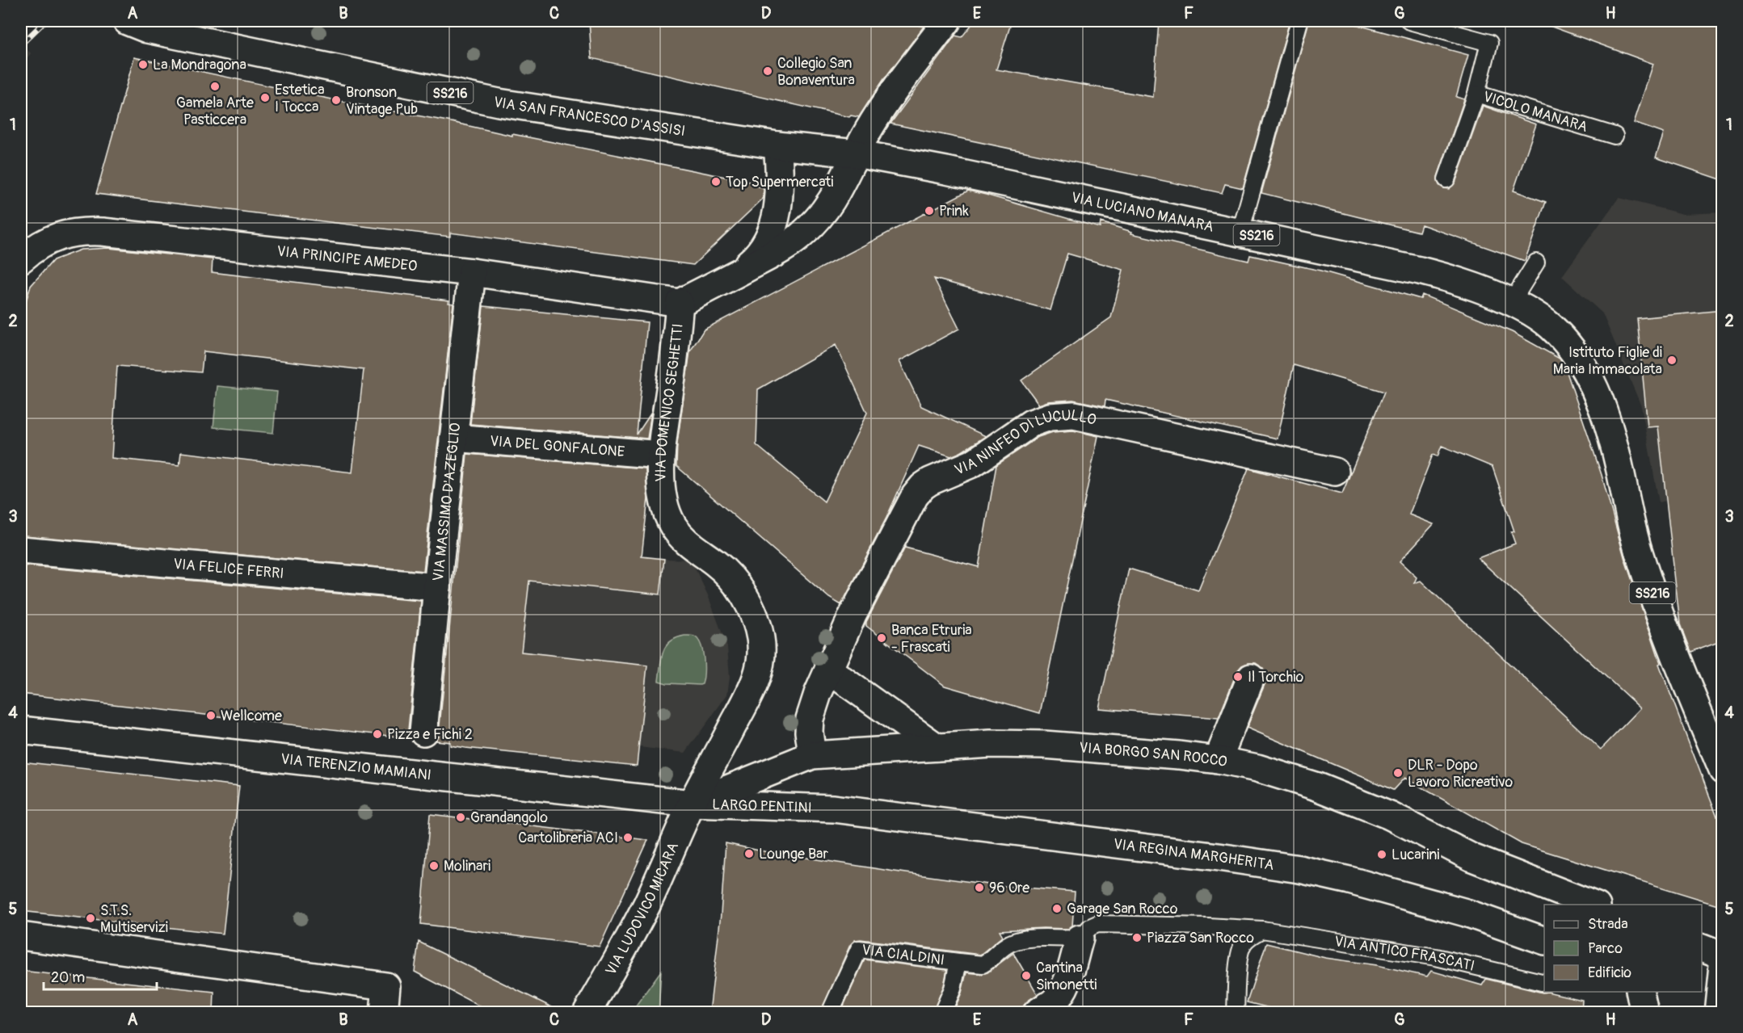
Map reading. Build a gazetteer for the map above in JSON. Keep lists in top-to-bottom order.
{
  "streets": {
    "street": [
      "SS216",
      "VIA SAN FRANCESCO D'ASSISI",
      "VIA LUCIANO MANARA",
      "VIA PRINCIPE AMEDEO",
      "VIA DOMENICO SEGHETTI",
      "VIA DEL GONFALONE",
      "VIA NINFEO DI LUCULLO",
      "VIA MASSIMO D'AZEGLIO",
      "VIA FELICE FERRI",
      "VIA BORGO SAN ROCCO",
      "VIA TERENZIO MAMIANI",
      "LARGO PENTINI",
      "VIA REGINA MARGHERITA",
      "VIA LUDOVICO MICARA"
    ],
    "lane": ["VICOLO MANARA", "VIA ANTICO FRASCATI", "VIA CIALDINI"]
  },
  "crossings": [
    ["VIA SAN FRANCESCO D'ASSISI", "VIA LUCIANO MANARA"],
    ["VIA SAN FRANCESCO D'ASSISI", "VIA DOMENICO SEGHETTI"],
    ["VIA LUCIANO MANARA", "VIA DOMENICO SEGHETTI"],
    ["VIA PRINCIPE AMEDEO", "VIA DOMENICO SEGHETTI"],
    ["VIA PRINCIPE AMEDEO", "VIA MASSIMO D'AZEGLIO"],
    ["VIA DOMENICO SEGHETTI", "VIA DEL GONFALONE"],
    ["VIA DOMENICO SEGHETTI", "VIA BORGO SAN ROCCO"],
    ["VIA DOMENICO SEGHETTI", "VIA TERENZIO MAMIANI"],
    ["VIA DOMENICO SEGHETTI", "LARGO PENTINI"],
    ["VIA DOMENICO SEGHETTI", "VIA LUDOVICO MICARA"],
    ["VIA DEL GONFALONE", "VIA MASSIMO D'AZEGLIO"],
    ["VIA NINFEO DI LUCULLO", "VIA BORGO SAN ROCCO"],
    ["VIA MASSIMO D'AZEGLIO", "VIA FELICE FERRI"],
    ["VIA BORGO SAN ROCCO", "VIA TERENZIO MAMIANI"],
    ["VIA BORGO SAN ROCCO", "LARGO PENTINI"],
    ["VIA BORGO SAN ROCCO", "VIA LUDOVICO MICARA"],
    ["VIA TERENZIO MAMIANI", "LARGO PENTINI"],
    ["VIA TERENZIO MAMIANI", "VIA LUDOVICO MICARA"],
    ["LARGO PENTINI", "VIA REGINA MARGHERITA"],
    ["LARGO PENTINI", "VIA LUDOVICO MICARA"]
  ],
  "places": [
    "La Mondragona",
    "Collegio San Bonaventura",
    "Gamela Arte Pasticcera",
    "Estetica I Tocca",
    "Bronson Vintage Pub",
    "Top Supermercati",
    "Prink",
    "Istituto Figlie di Maria Immacolata",
    "Banca Etruria - Frascati",
    "Il Torchio",
    "Wellcome",
    "Pizza e Fichi 2",
    "DLR - Dopo Lavoro Ricreativo",
    "Grandangolo",
    "Cartolibreria ACI",
    "Lounge Bar",
    "Lucarini",
    "Molinari",
    "96 Ore",
    "Garage San Rocco",
    "S.T.S. Multiservizi",
    "Piazza San Rocco",
    "Cantina Simonetti"
  ],
  "legend": ["Strada", "Parco", "Edificio"],
  "scale_bar": "20 m",
  "grid": {
    "columns": [
      "A",
      "B",
      "C",
      "D",
      "E",
      "F",
      "G",
      "H"
    ],
    "rows": [
      "1",
      "2",
      "3",
      "4",
      "5"
    ]
  }
}
